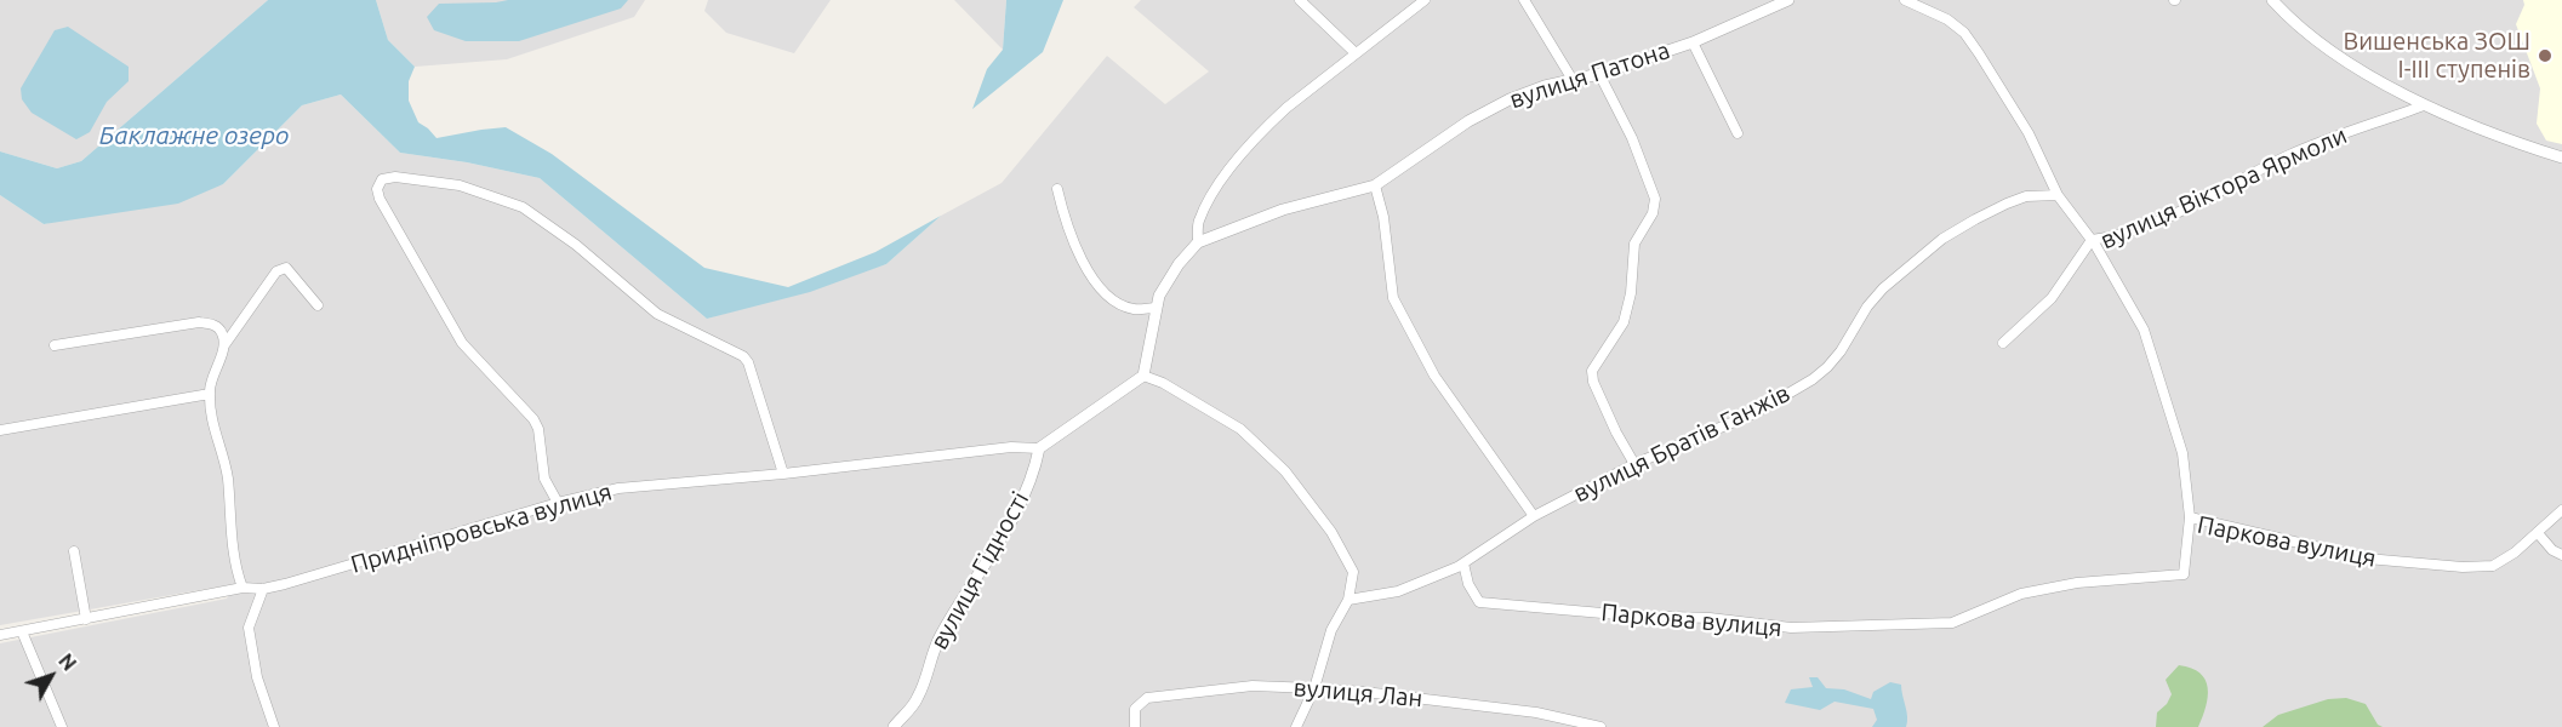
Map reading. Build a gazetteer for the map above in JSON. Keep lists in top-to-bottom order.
{
  "streets": {
    "street": [
      "вулиця Патона",
      "вулиця Віктора Ярмоли",
      "вулиця Братів Ганжів",
      "Придніпровська вулиця",
      "Паркова вулиця",
      "вулиця Гідності",
      "вулиця Лан"
    ]
  },
  "crossings": [
    ["вулиця Віктора Ярмоли", "Паркова вулиця"],
    ["вулиця Братів Ганжів", "Паркова вулиця"],
    ["Придніпровська вулиця", "вулиця Гідності"]
  ],
  "water": ["Баклажне озеро"],
  "places": ["Вишенська ЗОШ І-ІІІ ступенів"],
  "north": "top right"
}
